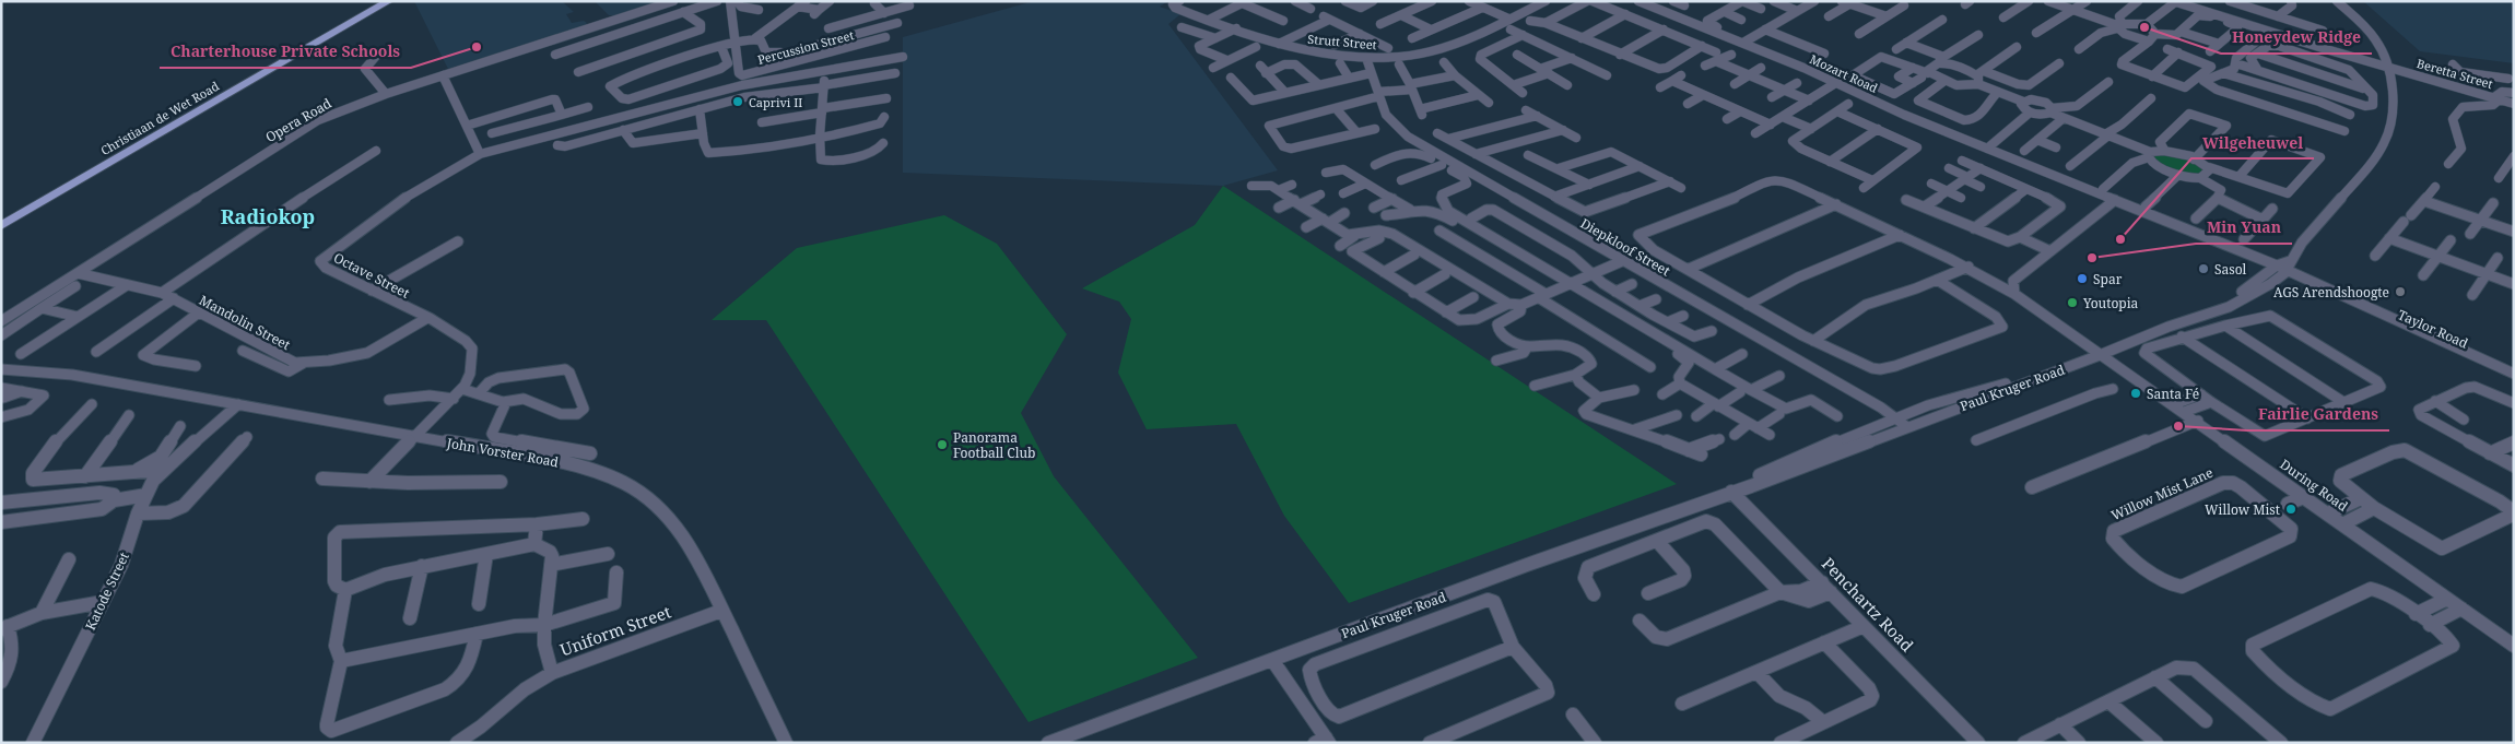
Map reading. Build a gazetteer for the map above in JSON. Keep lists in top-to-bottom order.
{
  "streets": {
    "main road": ["Christiaan de Wet Road"],
    "street": [
      "Strutt Street",
      "Percussion Street",
      "Mozart Road",
      "Beretta Street",
      "Opera Road",
      "Diepkloof Street",
      "Octave Street",
      "Mandolin Street",
      "Taylor Road",
      "Paul Kruger Road",
      "John Vorster Road",
      "During Road",
      "Willow Mist Lane",
      "Katode Street",
      "Penchartz Road",
      "Uniform Street"
    ]
  },
  "crossings": [
    ["Strutt Street", "Diepkloof Street"],
    ["Mozart Road", "Taylor Road"],
    ["Mozart Road", "Paul Kruger Road"],
    ["Beretta Street", "Paul Kruger Road"],
    ["Opera Road", "Mandolin Street"],
    ["Diepkloof Street", "Paul Kruger Road"],
    ["Octave Street", "Mandolin Street"],
    ["Octave Street", "John Vorster Road"],
    ["Taylor Road", "Paul Kruger Road"],
    ["Paul Kruger Road", "During Road"],
    ["Paul Kruger Road", "Penchartz Road"],
    ["John Vorster Road", "Katode Street"],
    ["John Vorster Road", "Uniform Street"]
  ],
  "districts": ["Radiokop"],
  "places": [
    "Honeydew Ridge",
    "Charterhouse Private Schools",
    "Caprivi II",
    "Wilgeheuwel",
    "Min Yuan",
    "Sasol",
    "Spar",
    "AGS Arendshoogte",
    "Youtopia",
    "Santa Fé",
    "Fairlie Gardens",
    "Panorama Football Club",
    "Willow Mist"
  ]
}
